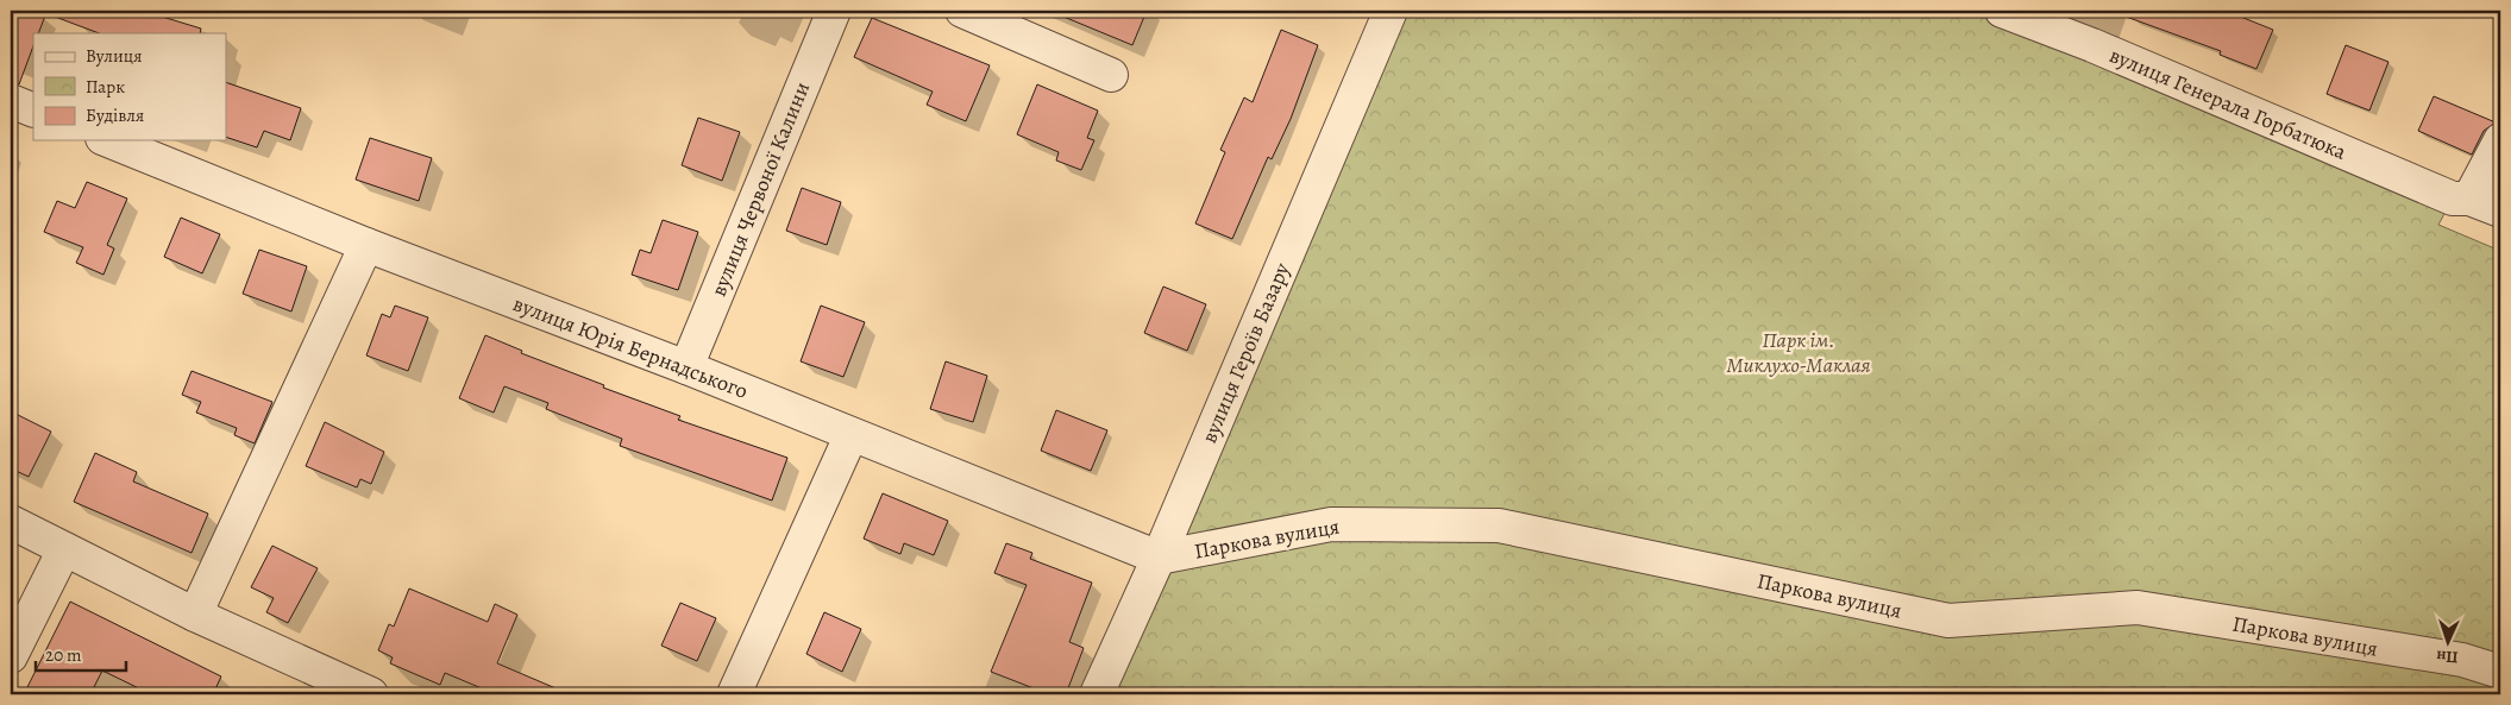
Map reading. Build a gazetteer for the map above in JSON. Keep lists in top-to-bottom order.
{
  "streets": {
    "street": [
      "вулиця Генерала Горбатюка",
      "вулиця Червоної Калини",
      "вулиця Юрія Бернадського",
      "вулиця Героїв Базару",
      "Паркова вулиця"
    ]
  },
  "crossings": [
    ["вулиця Червоної Калини", "вулиця Юрія Бернадського"],
    ["вулиця Юрія Бернадського", "вулиця Героїв Базару"],
    ["вулиця Юрія Бернадського", "Паркова вулиця"],
    ["вулиця Героїв Базару", "Паркова вулиця"]
  ],
  "parks": ["Парк ім. Миклухо-Маклая"],
  "legend": ["Вулиця", "Парк", "Будівля"],
  "scale_bar": "20 m",
  "north": "bottom"
}
